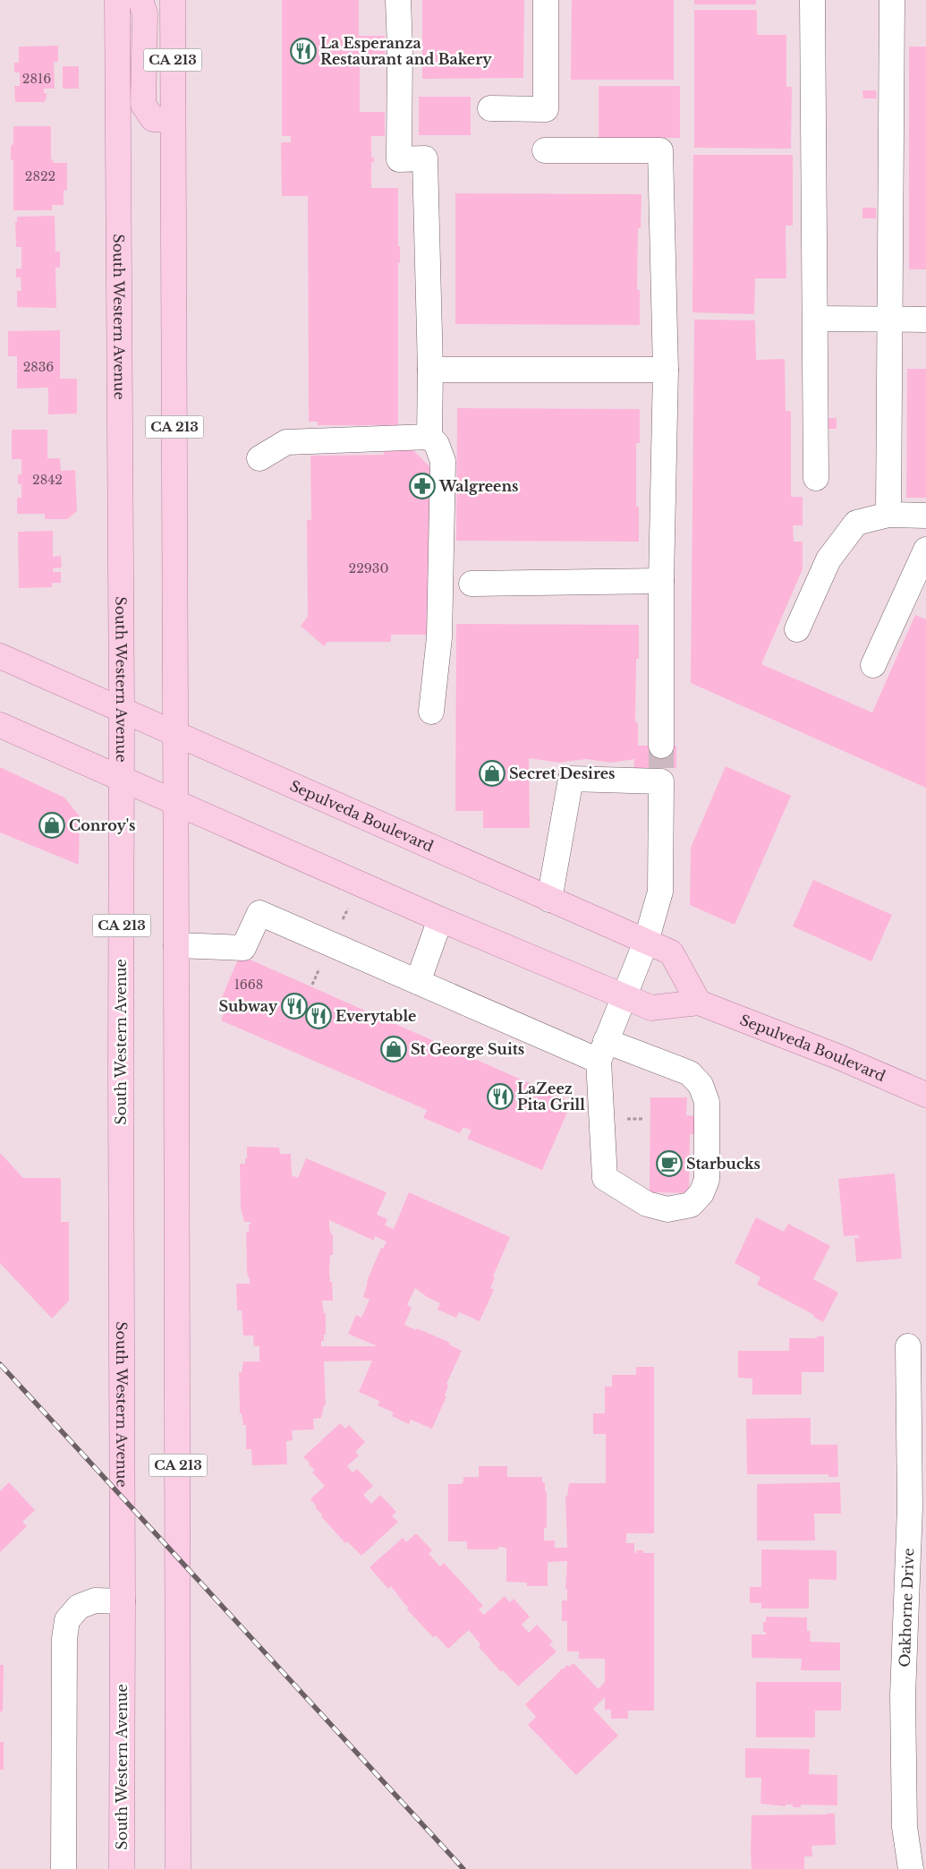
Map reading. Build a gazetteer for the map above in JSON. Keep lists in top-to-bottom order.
{
  "streets": {
    "main road": ["CA 213", "South Western Avenue", "Sepulveda Boulevard"],
    "street": ["Oakhorne Drive"]
  },
  "crossings": [
    ["CA 213", "Sepulveda Boulevard"],
    ["South Western Avenue", "Sepulveda Boulevard"]
  ],
  "places": {
    "restaurant": [
      "La Esperanza Restaurant and Bakery",
      "Subway",
      "Everytable",
      "LaZeez Pita Grill"
    ],
    "pharmacy": ["Walgreens"],
    "shop": ["Secret Desires", "Conroy's", "St George Suits"],
    "cafe": ["Starbucks"]
  },
  "house_numbers": [
    "2816",
    "2822",
    "2836",
    "2842",
    "22930",
    "1668"
  ]
}
